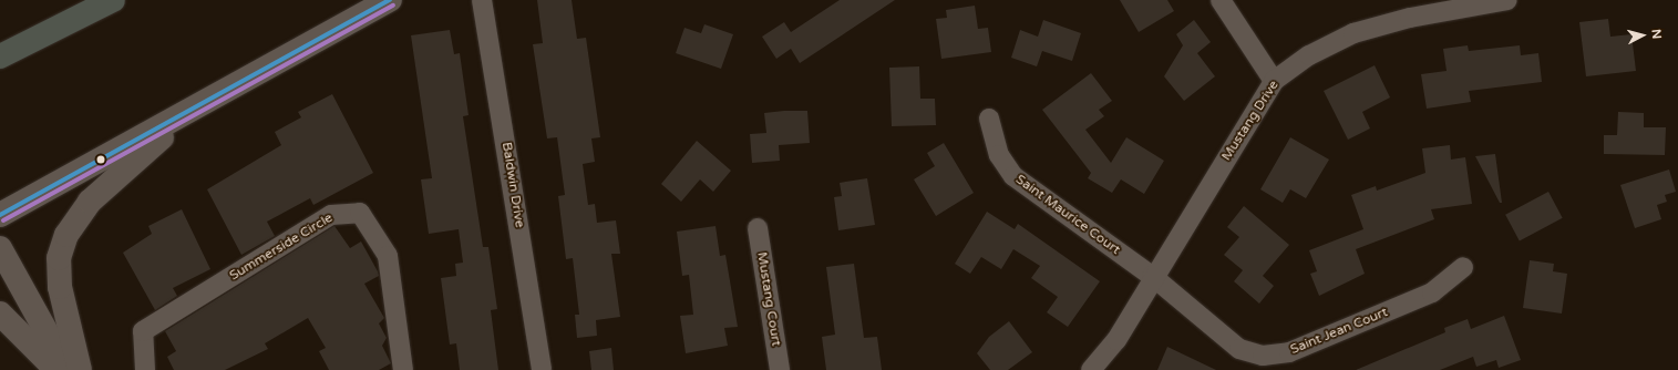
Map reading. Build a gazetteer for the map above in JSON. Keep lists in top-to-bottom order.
{
  "streets": {
    "street": [
      "Mustang Drive",
      "Baldwin Drive",
      "Saint Maurice Court",
      "Summerside Circle",
      "Mustang Court",
      "Saint Jean Court"
    ]
  },
  "crossings": [
    ["Mustang Drive", "Saint Maurice Court"],
    ["Mustang Drive", "Saint Jean Court"],
    ["Saint Maurice Court", "Saint Jean Court"]
  ],
  "north": "right"
}
